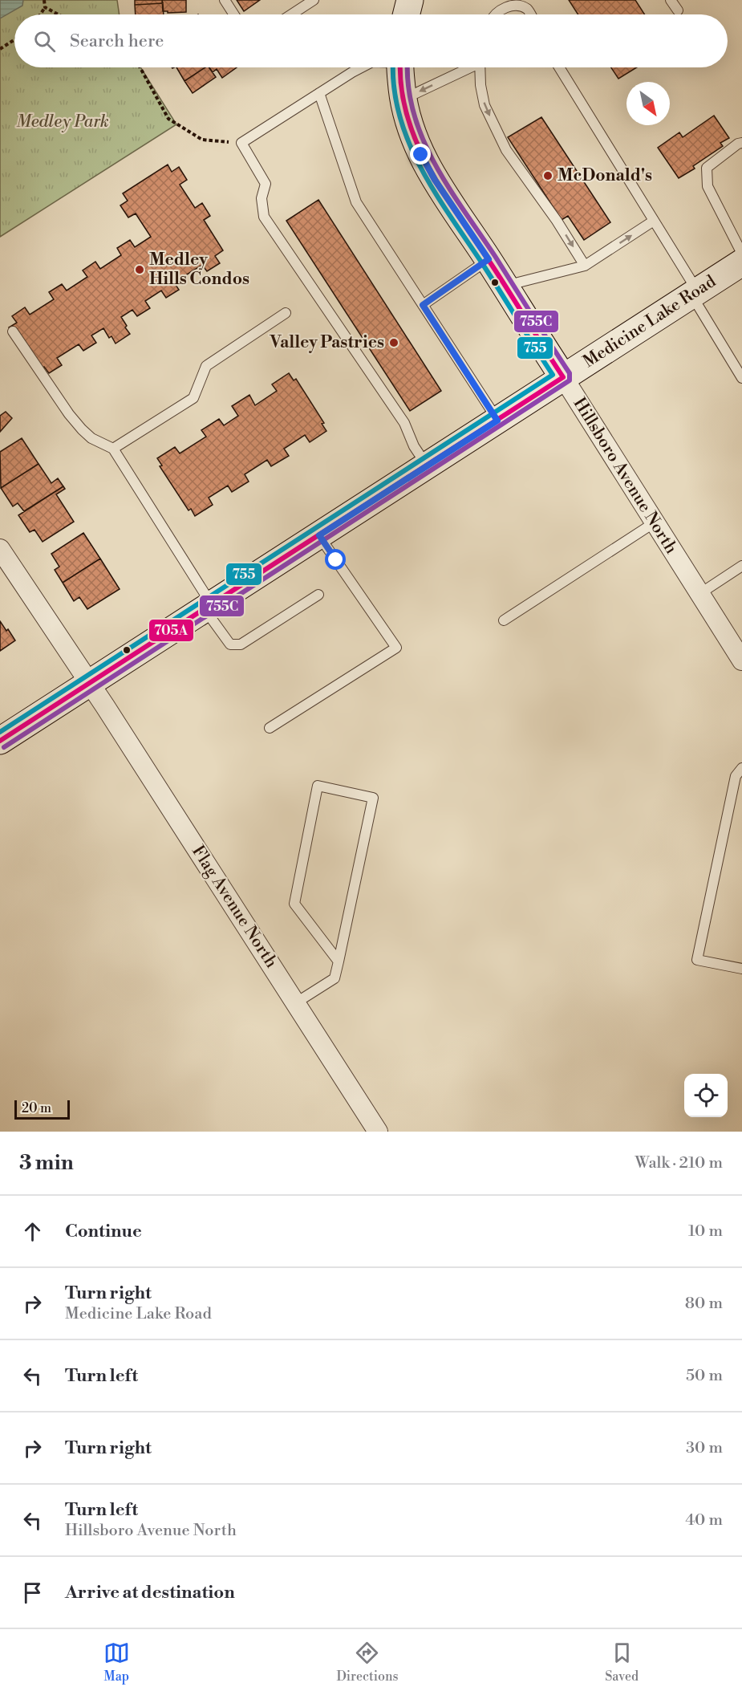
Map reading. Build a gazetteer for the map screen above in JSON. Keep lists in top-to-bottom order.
{
  "streets": {
    "street": ["Medicine Lake Road", "Hillsboro Avenue North", "Flag Avenue North"]
  },
  "crossings": [
    ["Medicine Lake Road", "Hillsboro Avenue North"],
    ["Medicine Lake Road", "Flag Avenue North"]
  ],
  "parks": ["Medley Park"],
  "places": ["McDonald's", "Medley Hills Condos", "Valley Pastries"],
  "lines": ["transit line 705A", "transit line 755C", "transit line 755"],
  "scale_bar": "20 m",
  "north": "bottom right",
  "page": {
    "search": "Search here",
    "scale": "20 m",
    "heading": ["3 min", "Walk · 210 m"],
    "list": [
      ["Continue", "10 m"],
      ["Turn right", "Medicine Lake Road", "80 m"],
      ["Turn left", "50 m"],
      ["Turn right", "30 m"],
      ["Turn left", "Hillsboro Avenue North", "40 m"],
      "Arrive at destination"
    ],
    "nav": ["Map", "Directions", "Saved"]
  }
}
